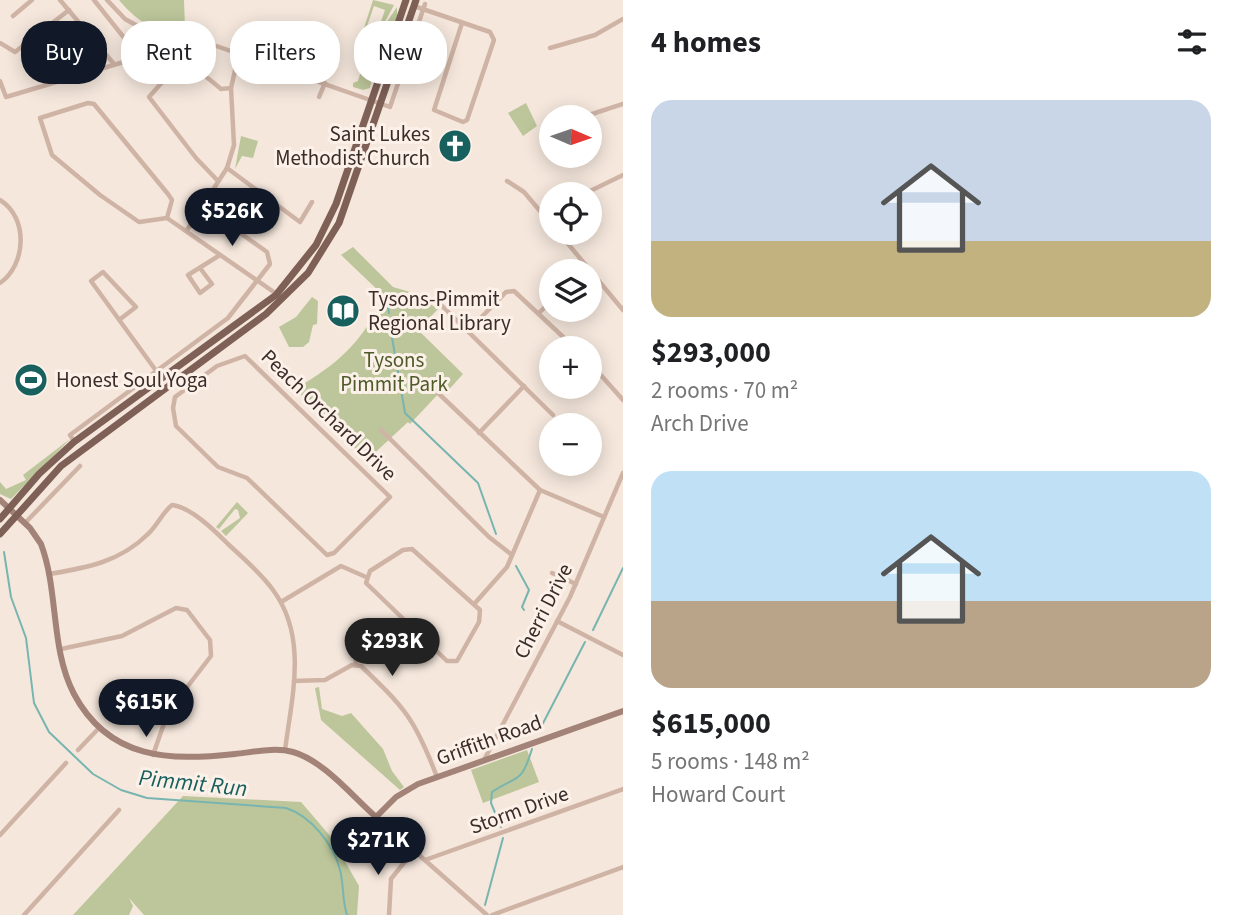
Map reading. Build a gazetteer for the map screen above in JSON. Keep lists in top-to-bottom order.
{
  "streets": {
    "street": [
      "Peach Orchard Drive",
      "Cherri Drive",
      "Griffith Road",
      "Storm Drive"
    ]
  },
  "crossings": [
    ["Cherri Drive", "Griffith Road"]
  ],
  "water": ["Pimmit Run"],
  "parks": ["Tysons Pimmit Park"],
  "places": {
    "church": ["Saint Lukes Methodist Church"],
    "library": ["Tysons-Pimmit Regional Library"],
    "sports": ["Honest Soul Yoga"]
  },
  "north": "right",
  "page": {
    "heading": "4 homes",
    "chip": [
      "Buy",
      "Rent",
      "Filters",
      "New"
    ],
    "list": [
      {
        "name": "$293,000",
        "note": "2 rooms · 70 m² · Arch Drive"
      },
      {
        "name": "$615,000",
        "note": "5 rooms · 148 m² · Howard Court"
      }
    ],
    "map_buttons": ["+", "−"],
    "price": [
      "$526K",
      "$293K",
      "$615K",
      "$271K"
    ]
  }
}
